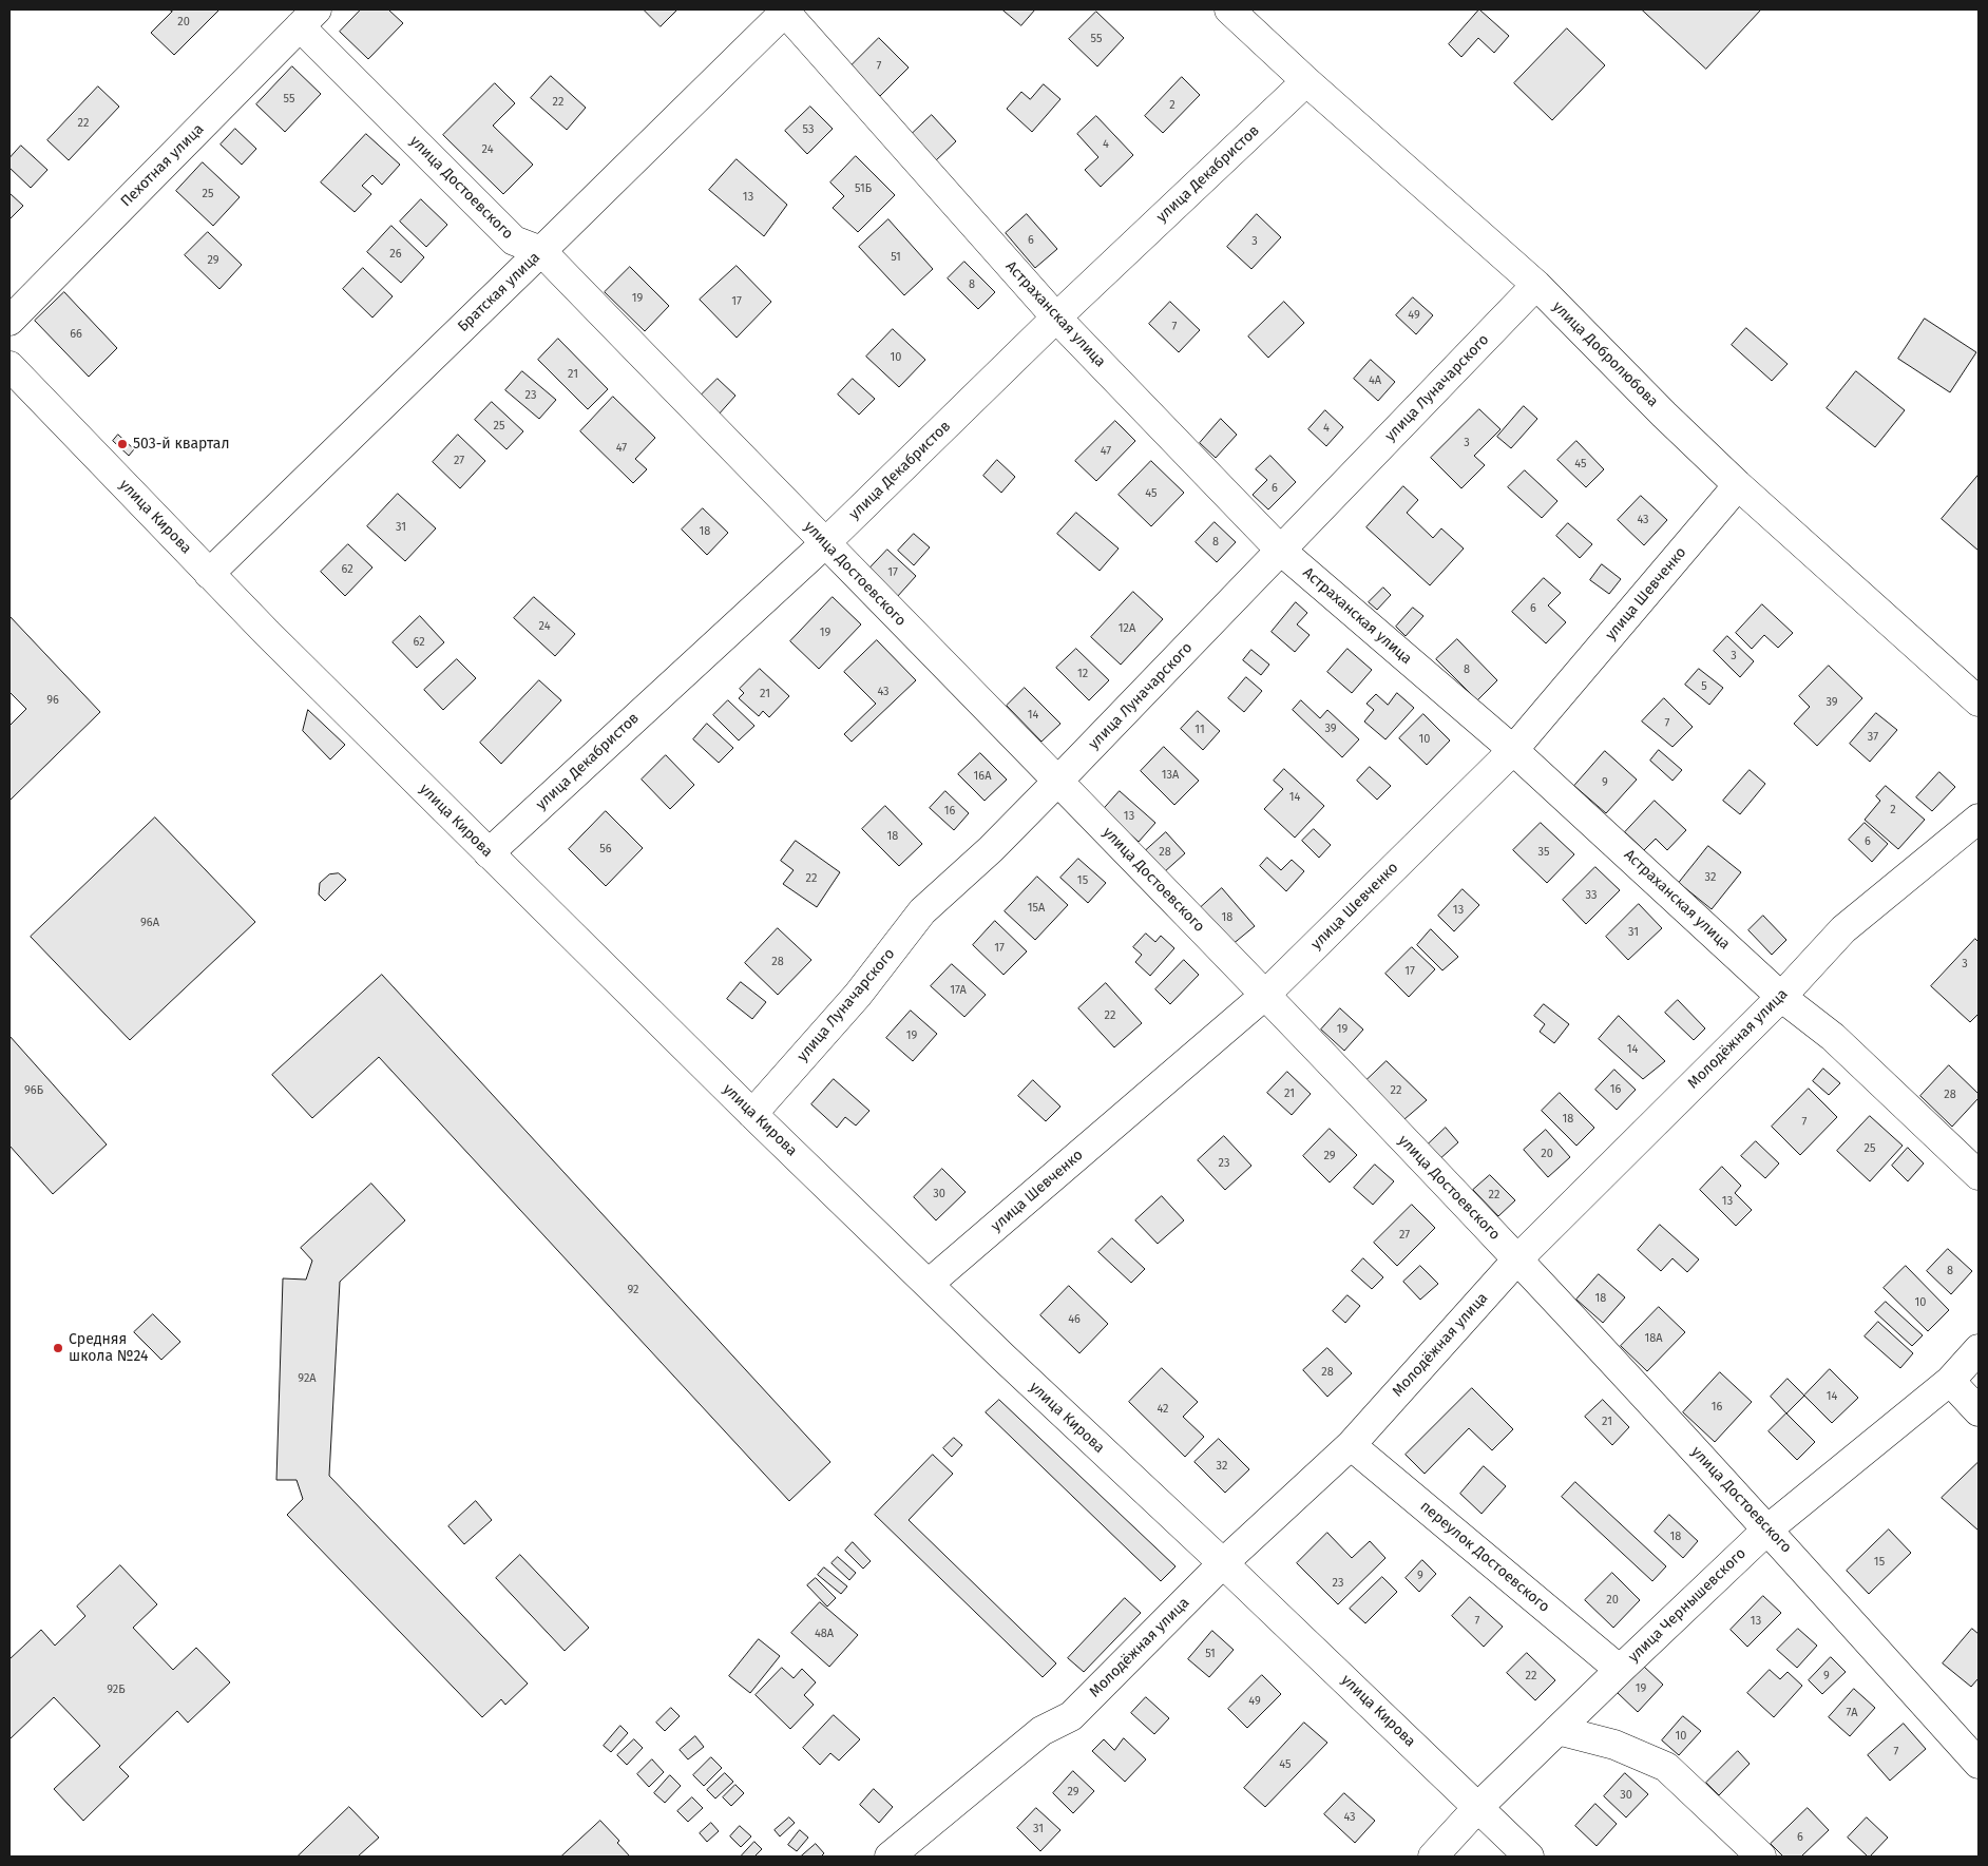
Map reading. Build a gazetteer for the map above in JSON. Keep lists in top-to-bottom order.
{
  "streets": {
    "street": [
      "Пехотная улица",
      "улица Декабристов",
      "улица Достоевского",
      "Братская улица",
      "Астраханская улица",
      "улица Добролюбова",
      "улица Луначарского",
      "улица Кирова",
      "улица Шевченко",
      "Молодёжная улица",
      "переулок Достоевского",
      "улица Чернышевского"
    ]
  },
  "crossings": [
    ["Пехотная улица", "улица Достоевского"],
    ["улица Декабристов", "улица Достоевского"],
    ["улица Декабристов", "Астраханская улица"],
    ["улица Декабристов", "улица Добролюбова"],
    ["улица Декабристов", "улица Кирова"],
    ["улица Достоевского", "Братская улица"],
    ["улица Достоевского", "улица Луначарского"],
    ["улица Достоевского", "улица Шевченко"],
    ["улица Достоевского", "Молодёжная улица"],
    ["улица Достоевского", "улица Чернышевского"],
    ["Братская улица", "Астраханская улица"],
    ["Братская улица", "улица Кирова"],
    ["Астраханская улица", "улица Луначарского"],
    ["Астраханская улица", "улица Шевченко"],
    ["Астраханская улица", "Молодёжная улица"],
    ["улица Добролюбова", "улица Луначарского"],
    ["улица Добролюбова", "улица Шевченко"],
    ["улица Луначарского", "улица Кирова"],
    ["улица Кирова", "улица Шевченко"],
    ["улица Кирова", "Молодёжная улица"],
    ["улица Кирова", "улица Чернышевского"],
    ["Молодёжная улица", "переулок Достоевского"],
    ["переулок Достоевского", "улица Чернышевского"]
  ],
  "places": ["503-й квартал", "Средняя школа №24"],
  "house_numbers": [
    "20",
    "55",
    "7",
    "55",
    "22",
    "2",
    "22",
    "53",
    "4",
    "24",
    "51Б",
    "25",
    "13",
    "6",
    "3",
    "26",
    "51",
    "29",
    "8",
    "19",
    "17",
    "49",
    "7",
    "66",
    "10",
    "21",
    "4А",
    "23",
    "25",
    "4",
    "3",
    "47",
    "47",
    "27",
    "45",
    "6",
    "45",
    "43",
    "31",
    "18",
    "8",
    "62",
    "17",
    "6",
    "24",
    "12А",
    "19",
    "62",
    "3",
    "8",
    "12",
    "5",
    "43",
    "21",
    "96",
    "39",
    "14",
    "7",
    "39",
    "11",
    "37",
    "10",
    "13А",
    "16А",
    "9",
    "14",
    "2",
    "16",
    "13",
    "18",
    "6",
    "56",
    "28",
    "35",
    "32",
    "22",
    "15",
    "33",
    "15А",
    "13",
    "18",
    "96А",
    "31",
    "17",
    "28",
    "3",
    "17",
    "17А",
    "22",
    "19",
    "19",
    "14",
    "16",
    "96Б",
    "22",
    "21",
    "28",
    "18",
    "7",
    "25",
    "20",
    "29",
    "23",
    "30",
    "22",
    "13",
    "27",
    "8",
    "92",
    "18",
    "10",
    "46",
    "18А",
    "28",
    "92А",
    "14",
    "16",
    "42",
    "21",
    "32",
    "18",
    "15",
    "9",
    "23",
    "20",
    "7",
    "13",
    "48А",
    "51",
    "22",
    "9",
    "19",
    "92Б",
    "49",
    "7А",
    "10",
    "7",
    "45",
    "29",
    "30",
    "43",
    "31",
    "6"
  ]
}
